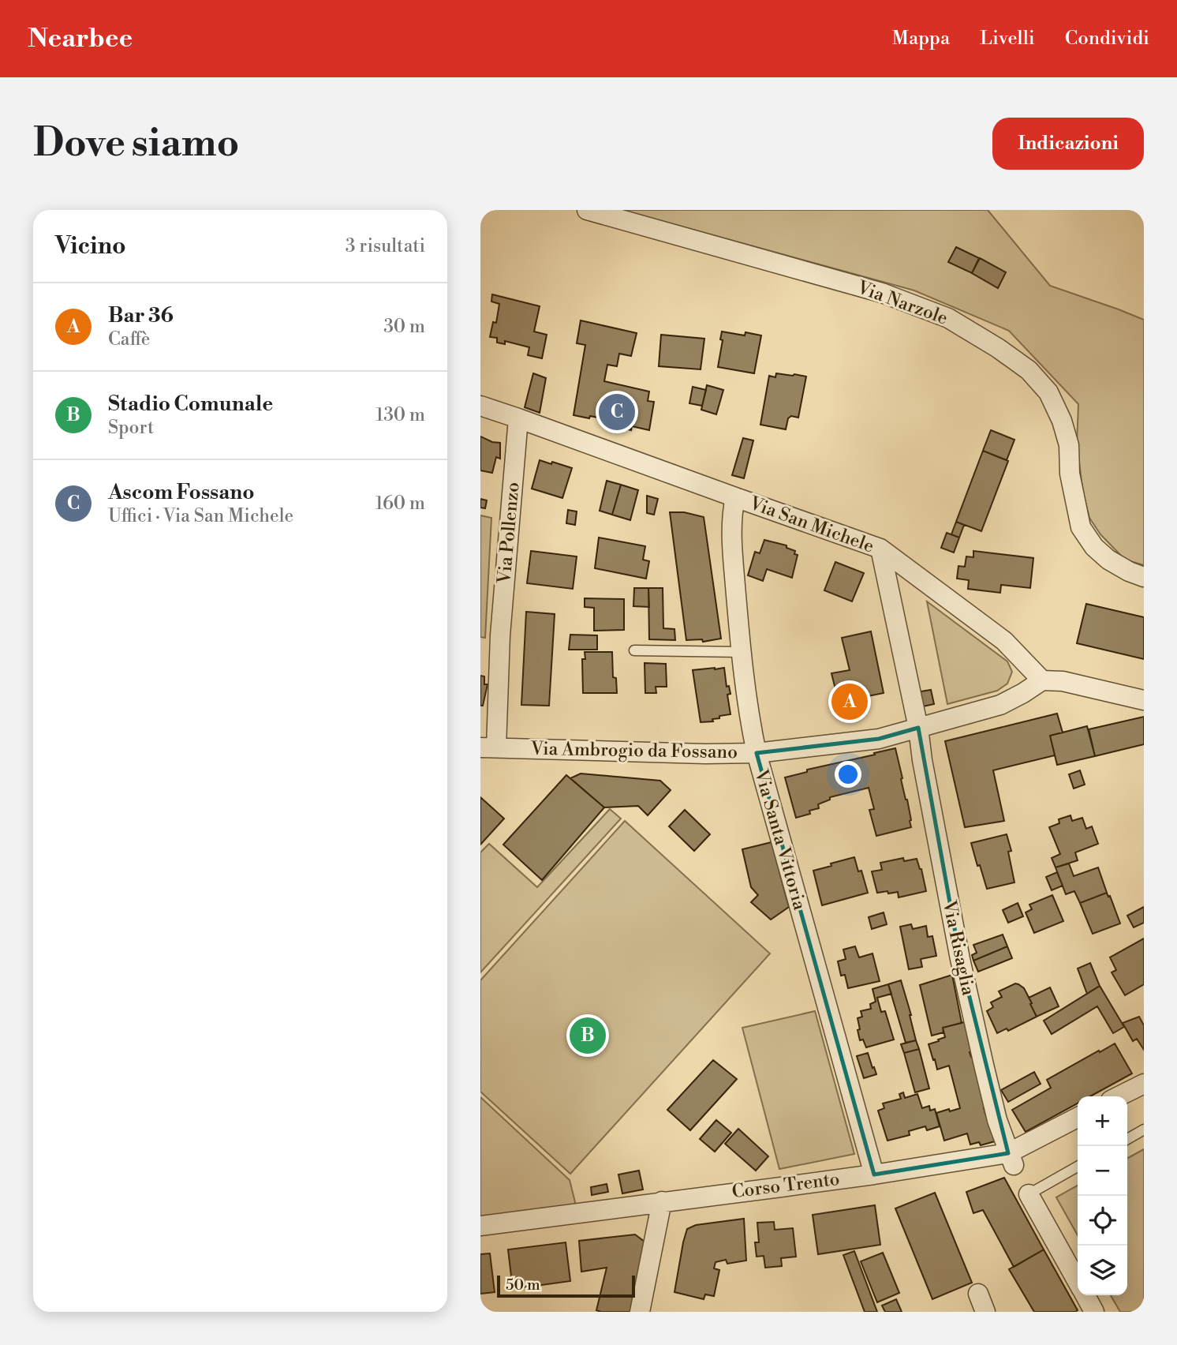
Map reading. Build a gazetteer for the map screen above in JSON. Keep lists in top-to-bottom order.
{
  "streets": {
    "street": [
      "Via Narzole",
      "Via San Michele",
      "Via Pollenzo",
      "Via Ambrogio da Fossano",
      "Via Santa Vittoria",
      "Via Risaglia",
      "Corso Trento"
    ]
  },
  "crossings": [
    ["Via San Michele", "Via Pollenzo"],
    ["Via San Michele", "Via Ambrogio da Fossano"],
    ["Via San Michele", "Via Santa Vittoria"],
    ["Via Pollenzo", "Via Ambrogio da Fossano"],
    ["Via Ambrogio da Fossano", "Via Santa Vittoria"],
    ["Via Ambrogio da Fossano", "Via Risaglia"],
    ["Via Santa Vittoria", "Corso Trento"],
    ["Via Risaglia", "Corso Trento"]
  ],
  "scale_bar": "50 m",
  "page": {
    "header": "Nearbee",
    "nav": ["Mappa", "Livelli", "Condividi"],
    "buttons": "Indicazioni",
    "title": "Dove siamo",
    "heading": ["Vicino", "3 risultati"],
    "list": [
      {
        "mark": "A",
        "name": "Bar 36",
        "note": "Caffè",
        "value": "30 m"
      },
      {
        "mark": "B",
        "name": "Stadio Comunale",
        "note": "Sport",
        "value": "130 m"
      },
      {
        "mark": "C",
        "name": "Ascom Fossano",
        "note": "Uffici · Via San Michele",
        "value": "160 m"
      }
    ],
    "pins": ["C", "A", "B"],
    "map_buttons": ["+", "−"],
    "scale": "50 m"
  }
}
